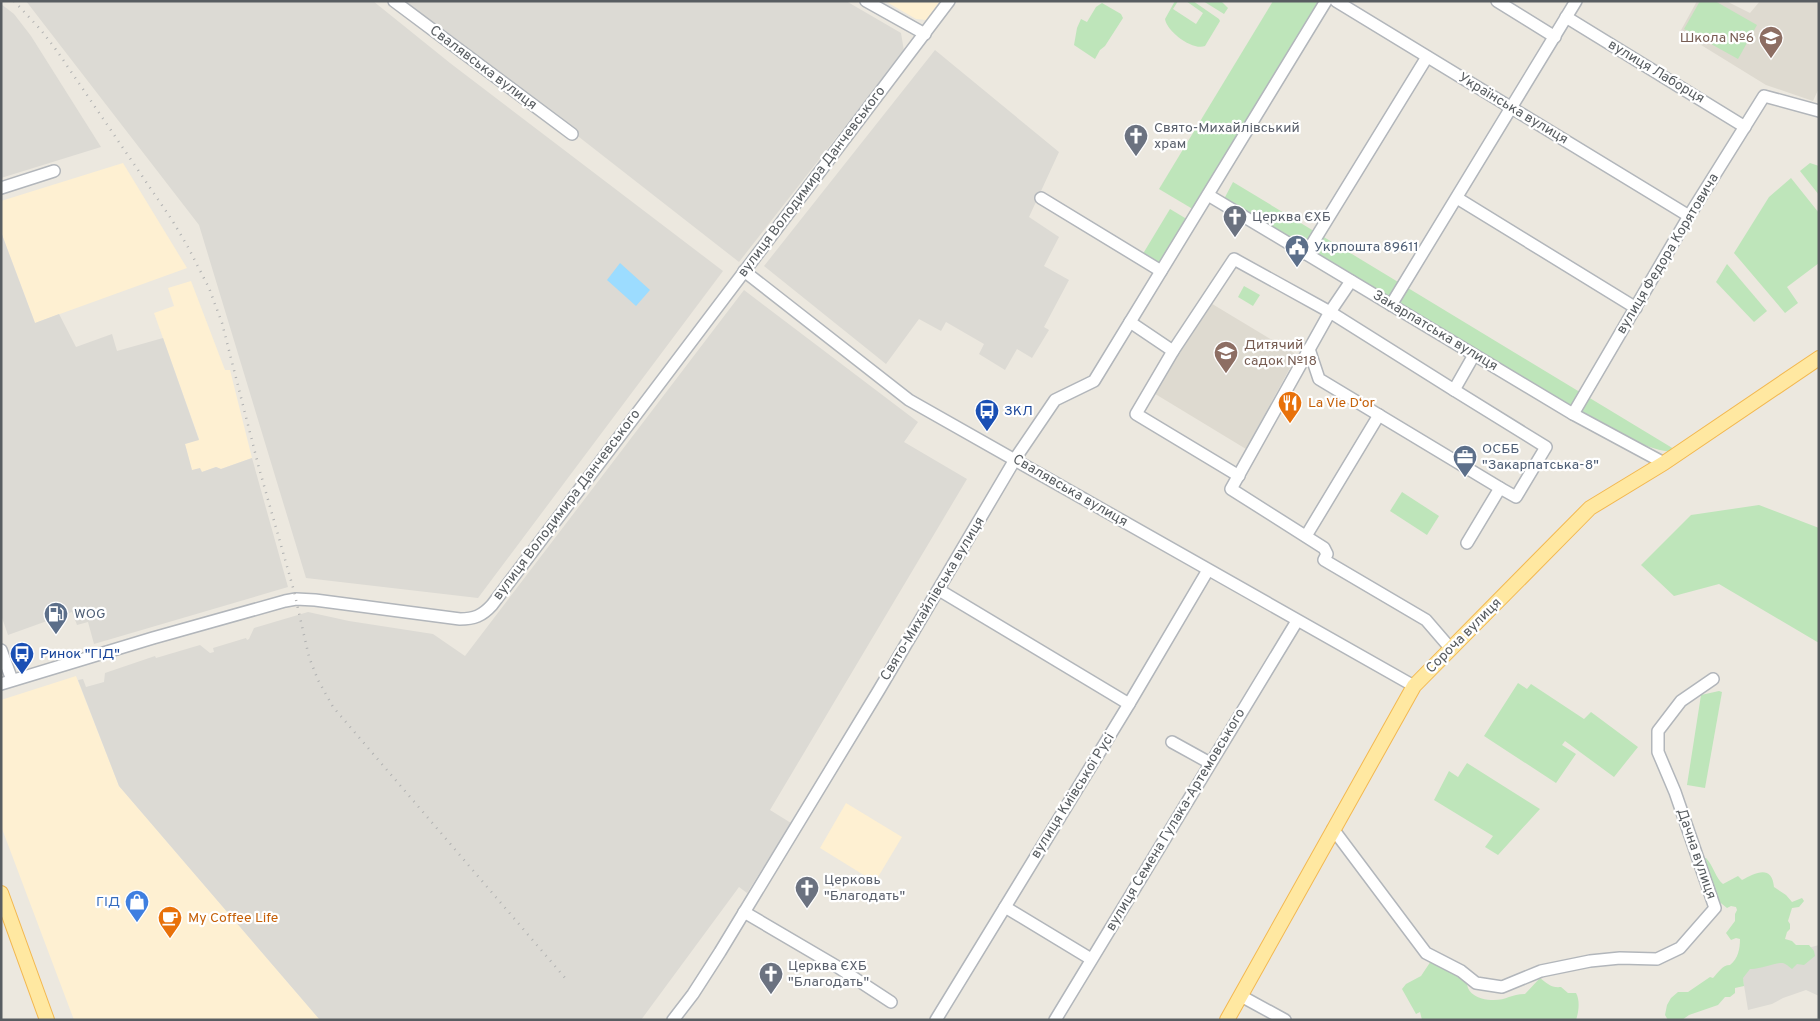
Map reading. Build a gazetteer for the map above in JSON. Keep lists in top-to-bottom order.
{
  "streets": {
    "main road": ["Сороча вулиця"],
    "street": [
      "Свалявська вулиця",
      "вулиця Лаборця",
      "Українська вулиця",
      "вулиця Володимира Данчевського",
      "вулиця Федора Корятовича",
      "Закарпатська вулиця",
      "Свято-Михайлівська вулиця",
      "вулиця Київської Русі",
      "вулиця Семена Гулака-Артемовського",
      "Дачна вулиця"
    ]
  },
  "crossings": [
    ["Свалявська вулиця", "вулиця Володимира Данчевського"],
    ["Свалявська вулиця", "Свято-Михайлівська вулиця"],
    ["Свалявська вулиця", "Сороча вулиця"],
    ["Свалявська вулиця", "вулиця Київської Русі"],
    ["Свалявська вулиця", "вулиця Семена Гулака-Артемовського"],
    ["вулиця Лаборця", "вулиця Федора Корятовича"],
    ["Українська вулиця", "вулиця Федора Корятовича"],
    ["вулиця Федора Корятовича", "Закарпатська вулиця"],
    ["Закарпатська вулиця", "Свято-Михайлівська вулиця"],
    ["Закарпатська вулиця", "Сороча вулиця"],
    ["Сороча вулиця", "Дачна вулиця"]
  ],
  "places": {
    "school or university": ["Школа №6", "Дитячий садок №18"],
    "church": [
      "Свято-Михайлівський храм",
      "Церква ЄХБ",
      "Церковь \"Благодать\"",
      "Церква ЄХБ \"Благодать\""
    ],
    "public building": ["Укрпошта 89611"],
    "restaurant": ["La Vie D‘or"],
    "bus stop": ["ЗКЛ", "Ринок \"ГІД\""],
    "office": ["ОСББ \"Закарпатська-8\""],
    "fuel station": ["WOG"],
    "shop": ["ГІД"],
    "cafe": ["My Coffee Life"]
  }
}
